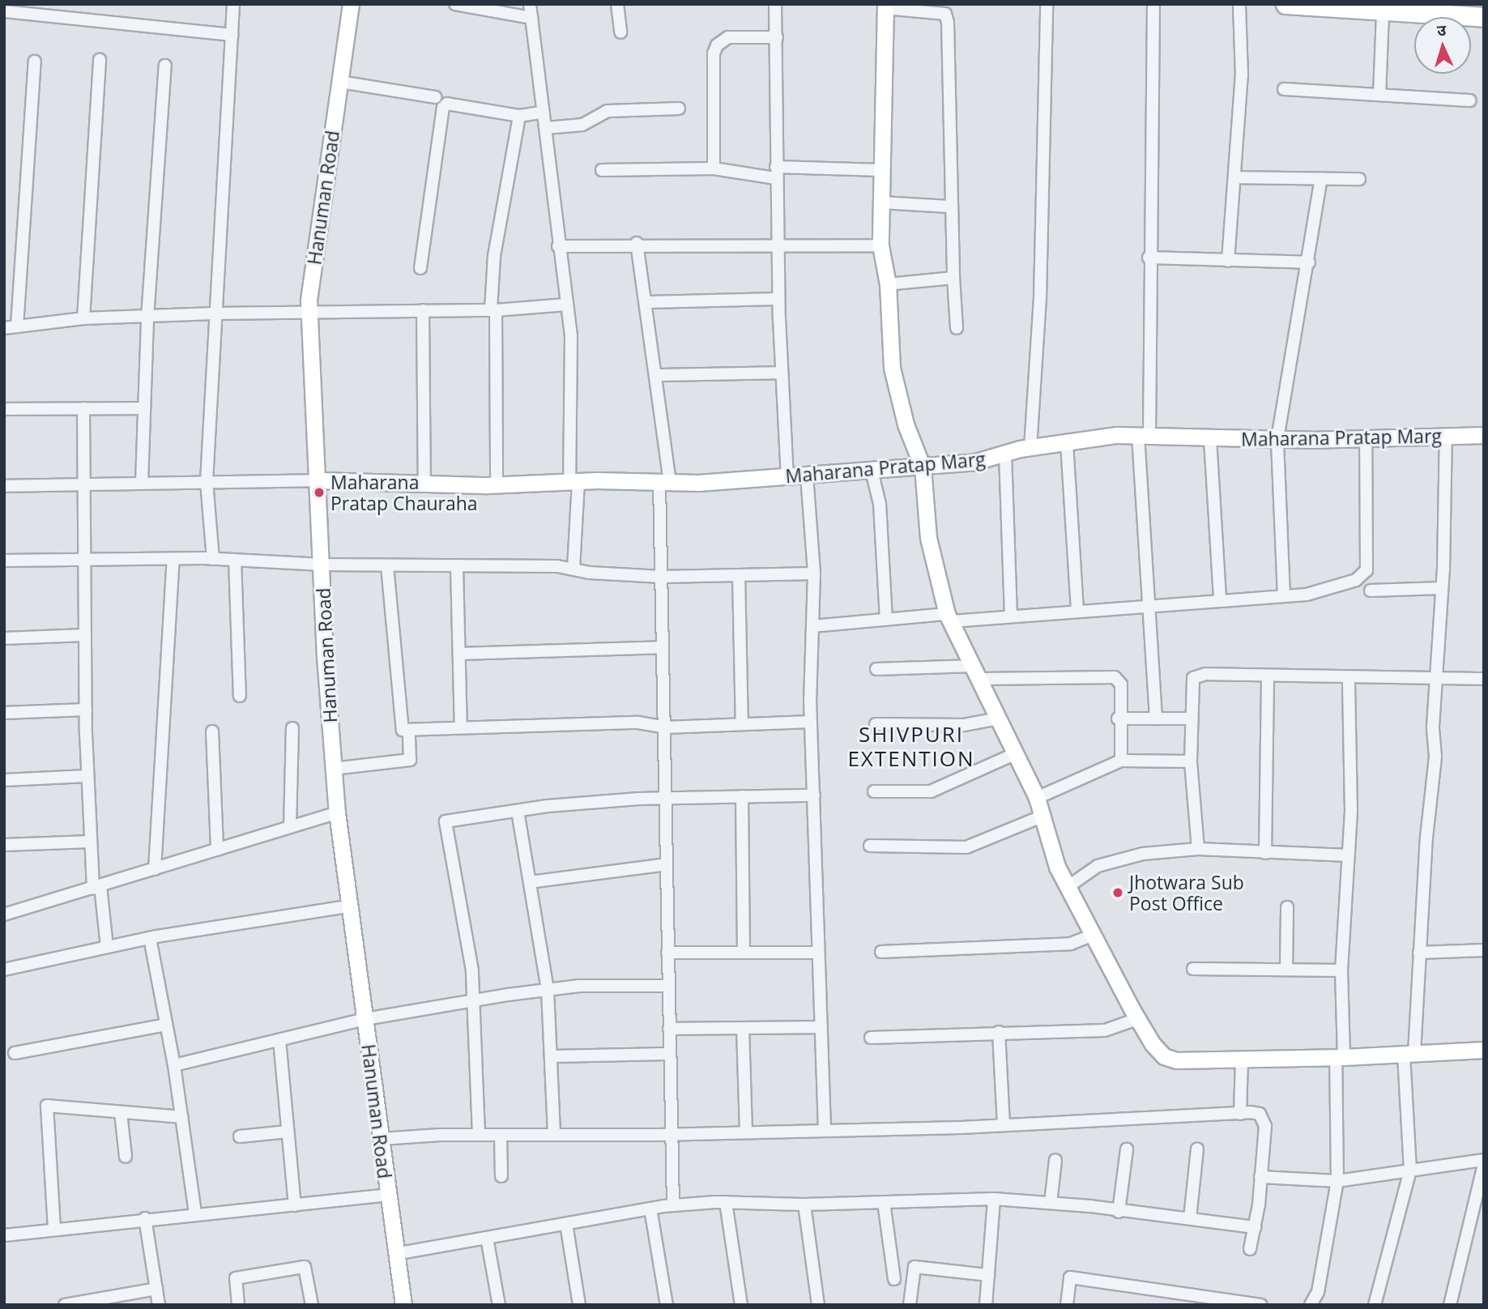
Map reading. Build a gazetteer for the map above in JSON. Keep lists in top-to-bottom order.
{
  "streets": {
    "street": ["Hanuman Road", "Maharana Pratap Marg"]
  },
  "crossings": [
    ["Hanuman Road", "Maharana Pratap Marg"]
  ],
  "districts": ["SHIVPURI EXTENTION"],
  "places": ["Maharana Pratap Chauraha", "Jhotwara Sub Post Office"],
  "north": "top"
}
